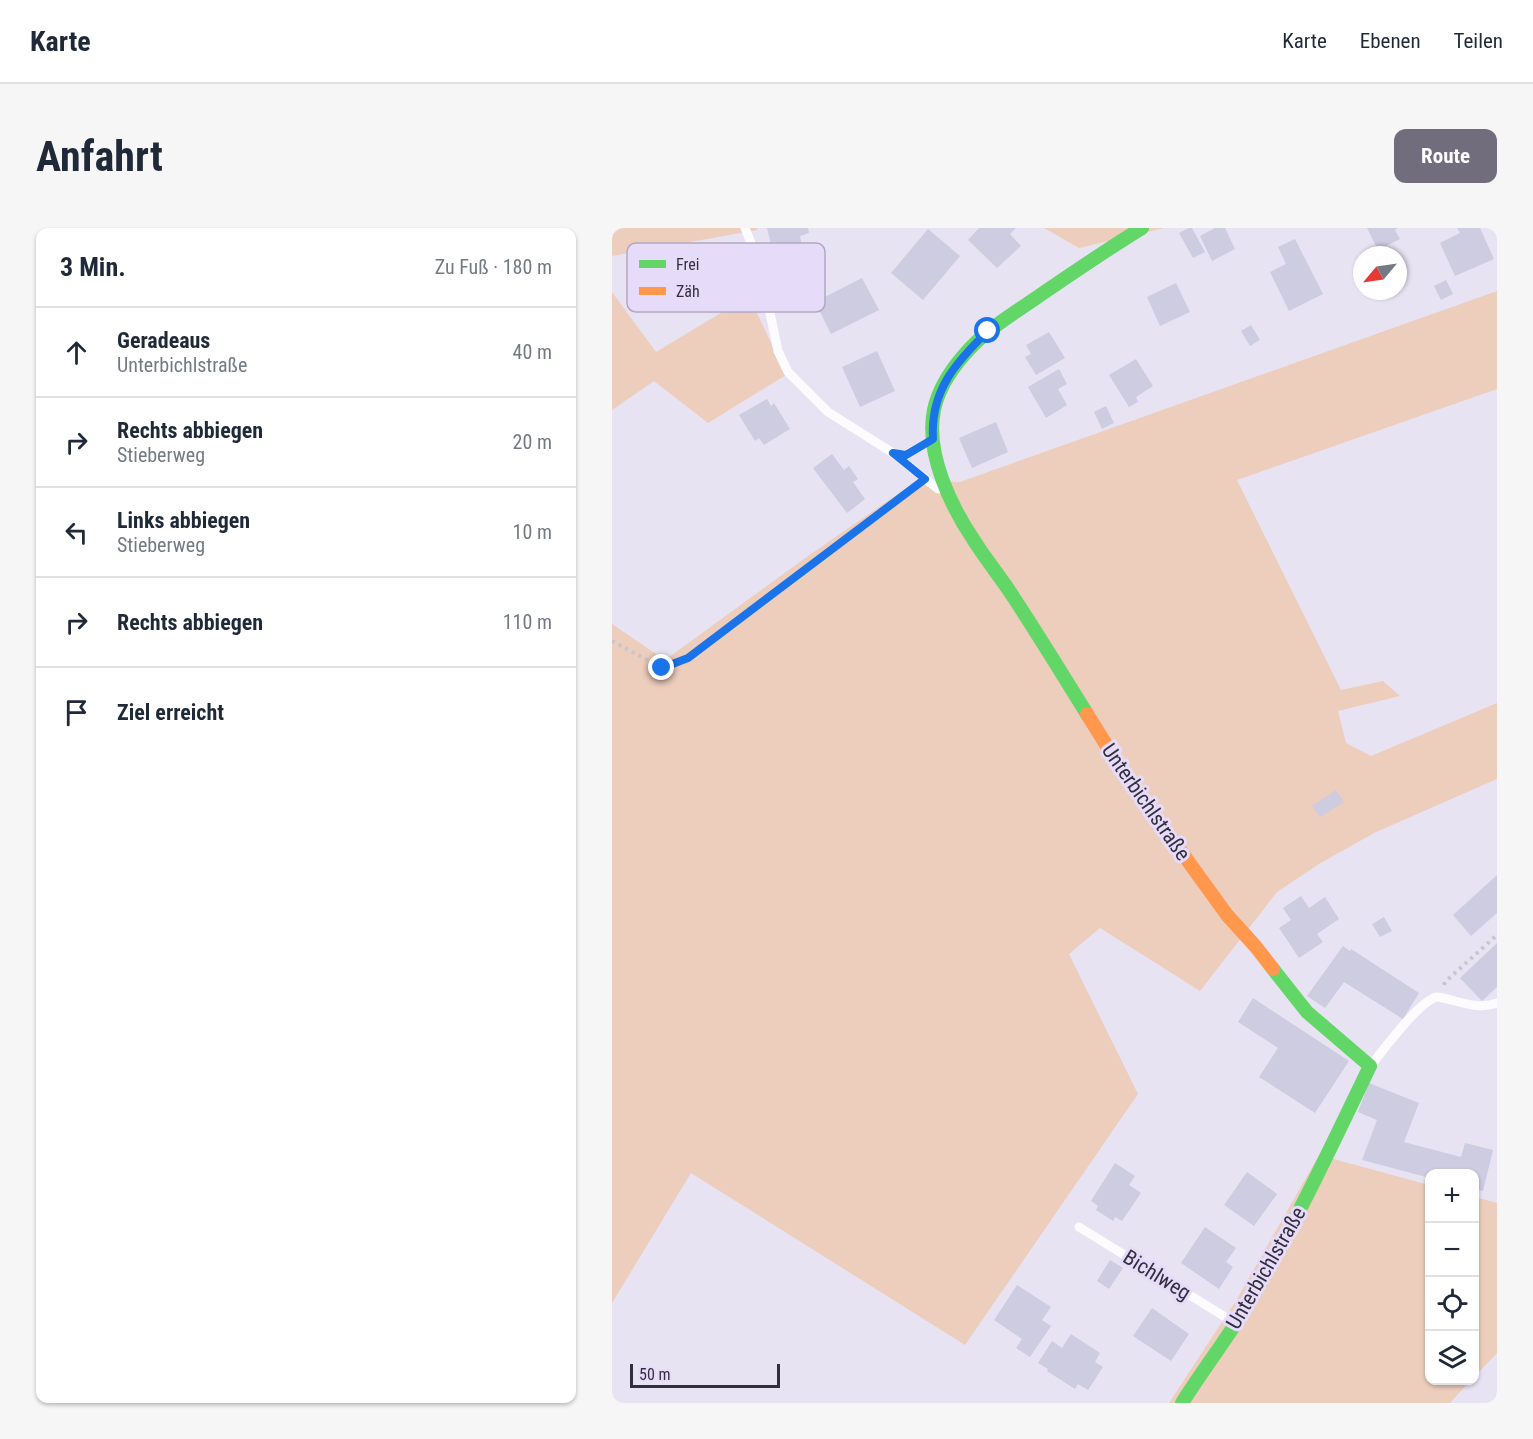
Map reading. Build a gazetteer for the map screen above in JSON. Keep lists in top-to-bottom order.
{
  "streets": {
    "street": ["Unterbichlstraße"],
    "lane": ["Bichlweg"]
  },
  "crossings": [
    ["Unterbichlstraße", "Bichlweg"]
  ],
  "legend": ["Frei", "Zäh"],
  "scale_bar": "50 m",
  "north": "bottom left",
  "page": {
    "header": "Karte",
    "nav": ["Karte", "Ebenen", "Teilen"],
    "buttons": "Route",
    "title": "Anfahrt",
    "heading": ["3 Min.", "Zu Fuß · 180 m"],
    "list": [
      ["Geradeaus", "Unterbichlstraße", "40 m"],
      ["Rechts abbiegen", "Stieberweg", "20 m"],
      ["Links abbiegen", "Stieberweg", "10 m"],
      ["Rechts abbiegen", "110 m"],
      "Ziel erreicht"
    ],
    "map_buttons": ["+", "−"],
    "scale": "50 m"
  }
}
